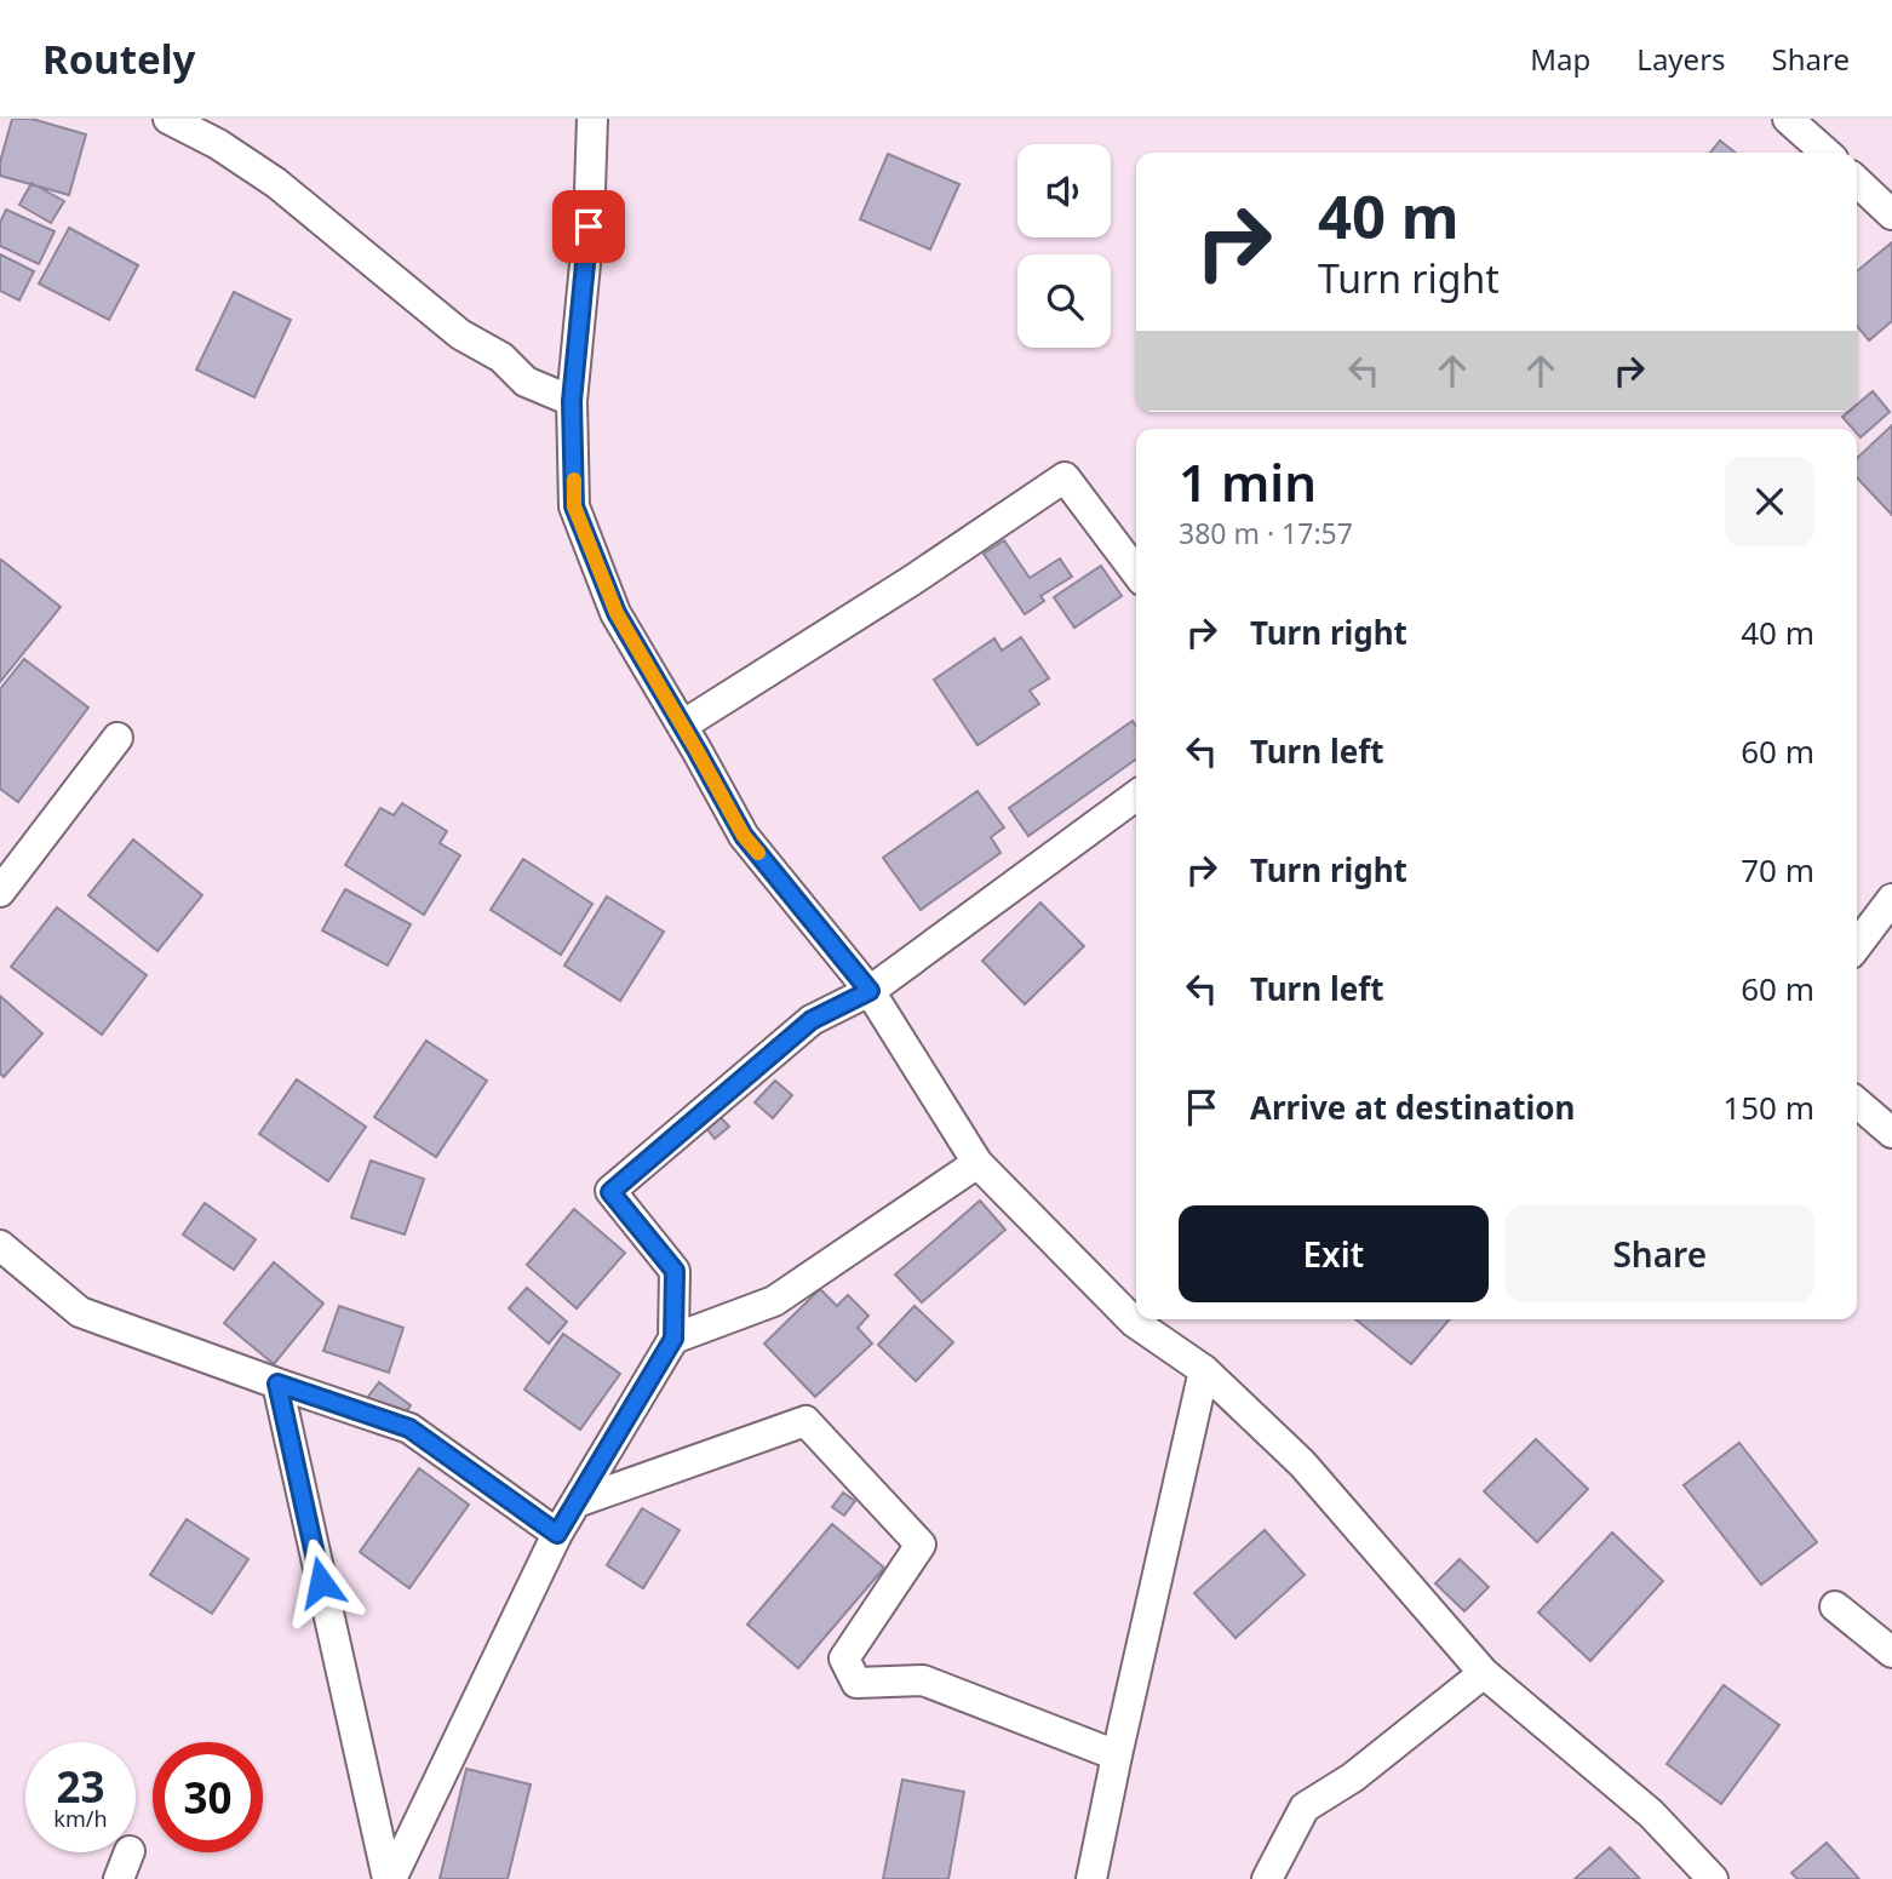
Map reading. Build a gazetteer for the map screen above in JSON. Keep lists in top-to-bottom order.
{
  "page": {
    "header": "Routely",
    "nav": ["Map", "Layers", "Share"],
    "turn": ["40 m", "Turn right"],
    "heading": ["1 min", "380 m · 17:57"],
    "list": [
      {
        "name": "Turn right",
        "value": "40 m"
      },
      {
        "name": "Turn left",
        "value": "60 m"
      },
      {
        "name": "Turn right",
        "value": "70 m"
      },
      {
        "name": "Turn left",
        "value": "60 m"
      },
      {
        "name": "Arrive at destination",
        "value": "150 m"
      }
    ],
    "buttons": ["Exit", "Share"],
    "speed": "23 km/h",
    "limit": "30"
  }
}
